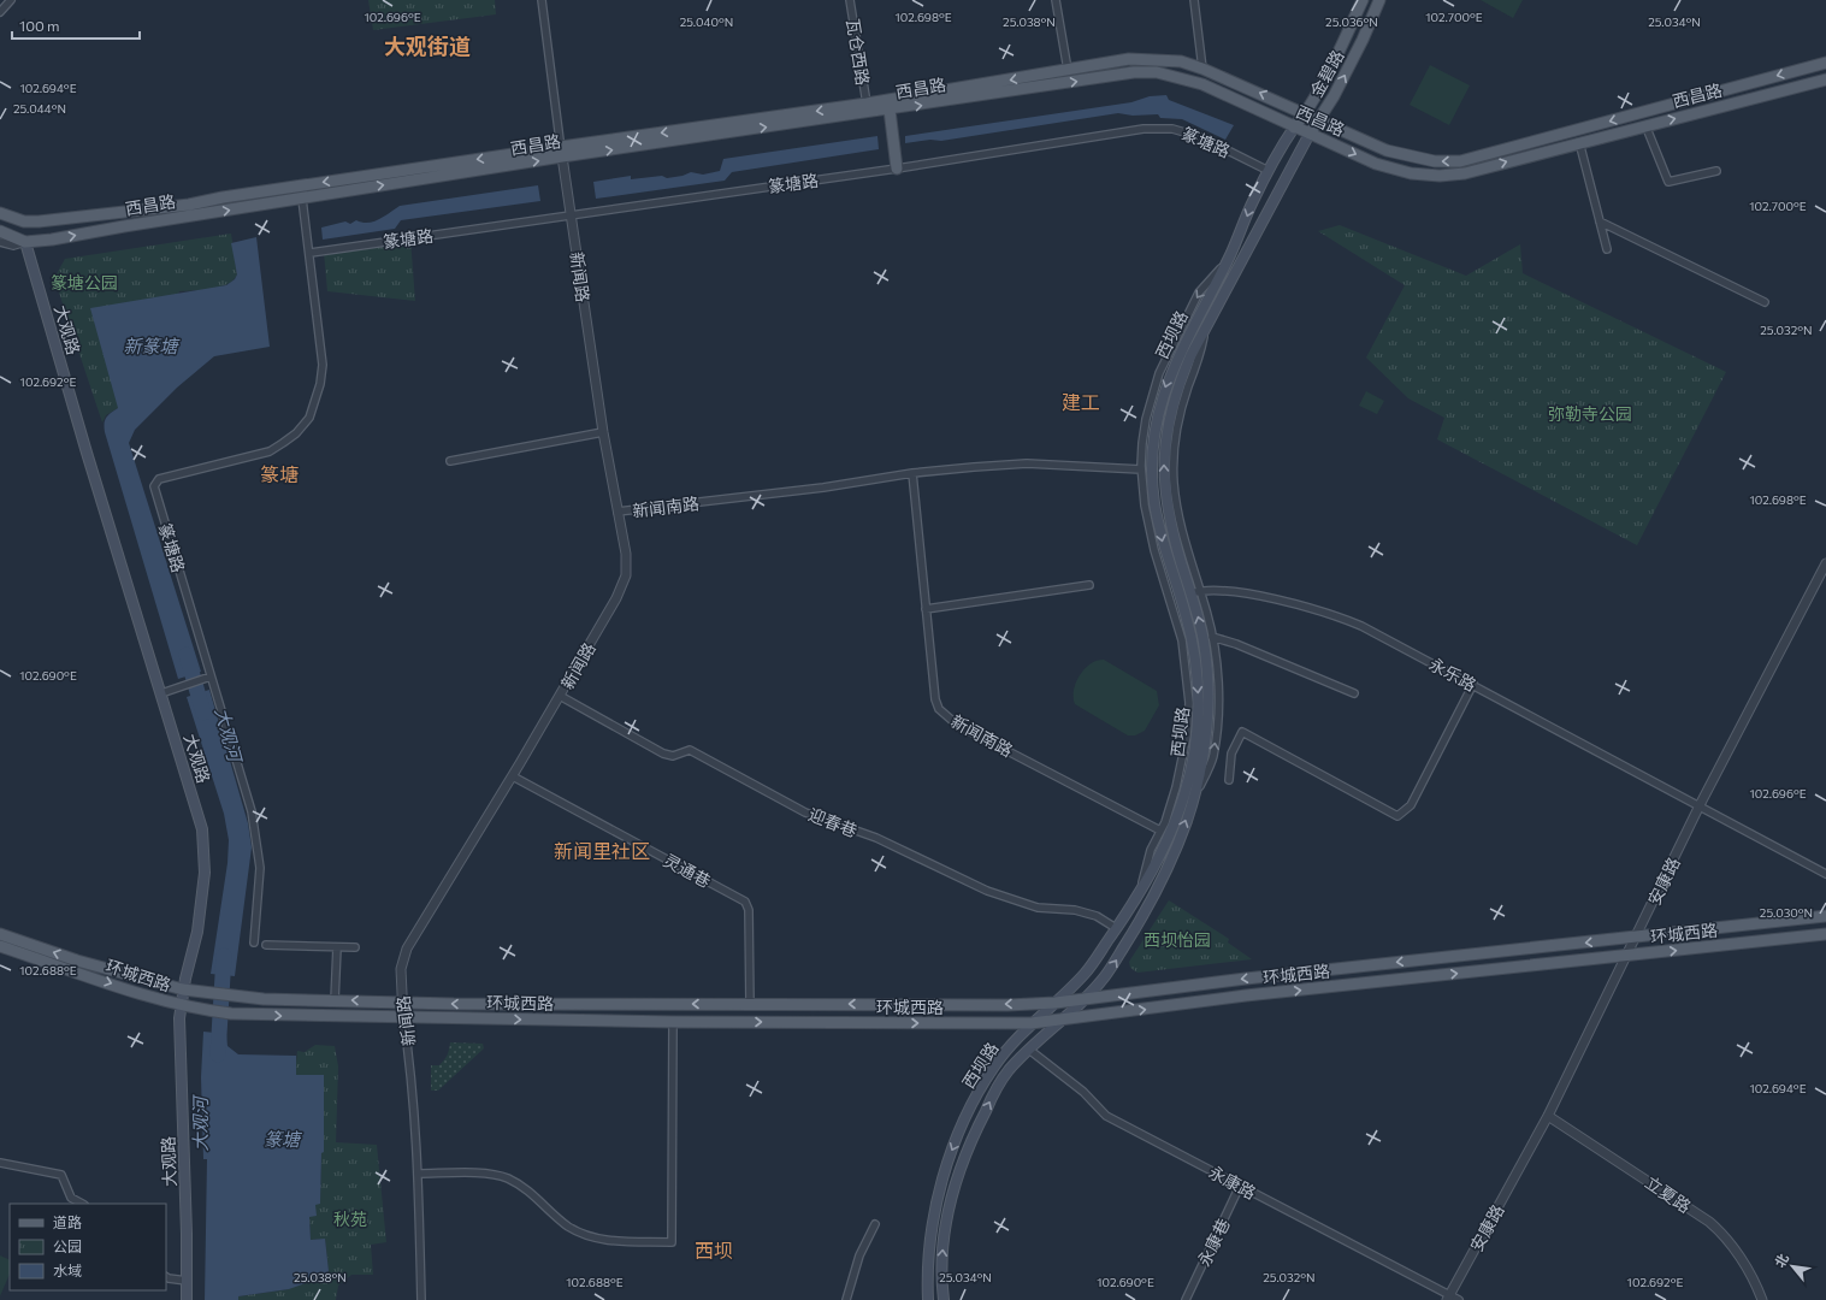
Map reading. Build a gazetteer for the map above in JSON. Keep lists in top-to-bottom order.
{
  "streets": {
    "main road": [
      "金碧路",
      "西昌路",
      "大观路",
      "西坝路",
      "环城西路"
    ],
    "street": [
      "瓦仓西路",
      "篆塘路",
      "新闻路",
      "新闻南路",
      "永乐路",
      "迎春巷",
      "灵通巷",
      "安康路",
      "永康路",
      "立夏路",
      "永康巷"
    ]
  },
  "crossings": [
    ["瓦仓西路", "西昌路"],
    ["金碧路", "西昌路"],
    ["金碧路", "西坝路"],
    ["西昌路", "篆塘路"],
    ["西昌路", "新闻路"],
    ["西昌路", "大观路"],
    ["西昌路", "西坝路"],
    ["篆塘路", "新闻路"],
    ["篆塘路", "西坝路"],
    ["新闻路", "新闻南路"],
    ["新闻路", "迎春巷"],
    ["新闻路", "灵通巷"],
    ["新闻路", "环城西路"],
    ["大观路", "环城西路"],
    ["西坝路", "永乐路"],
    ["西坝路", "迎春巷"],
    ["西坝路", "环城西路"],
    ["西坝路", "永康路"],
    ["永乐路", "安康路"],
    ["灵通巷", "环城西路"],
    ["安康路", "环城西路"],
    ["安康路", "永康路"],
    ["安康路", "立夏路"],
    ["永康路", "永康巷"]
  ],
  "districts": [
    "大观街道",
    "建工",
    "篆塘",
    "新闻里社区",
    "西坝"
  ],
  "water": ["新篆塘", "大观河", "篆塘"],
  "parks": [
    "篆塘公园",
    "弥勒寺公园",
    "西坝怡园",
    "秋苑"
  ],
  "legend": ["道路", "公园", "水域"],
  "scale_bar": "100 m",
  "north": "top left",
  "coordinates": [
    "102.696°E",
    "102.698°E",
    "102.700°E",
    "25.040°N",
    "25.038°N",
    "25.036°N",
    "25.034°N",
    "102.694°E",
    "25.044°N",
    "25.032°N",
    "102.692°E",
    "102.690°E",
    "25.030°N",
    "102.688°E"
  ]
}
